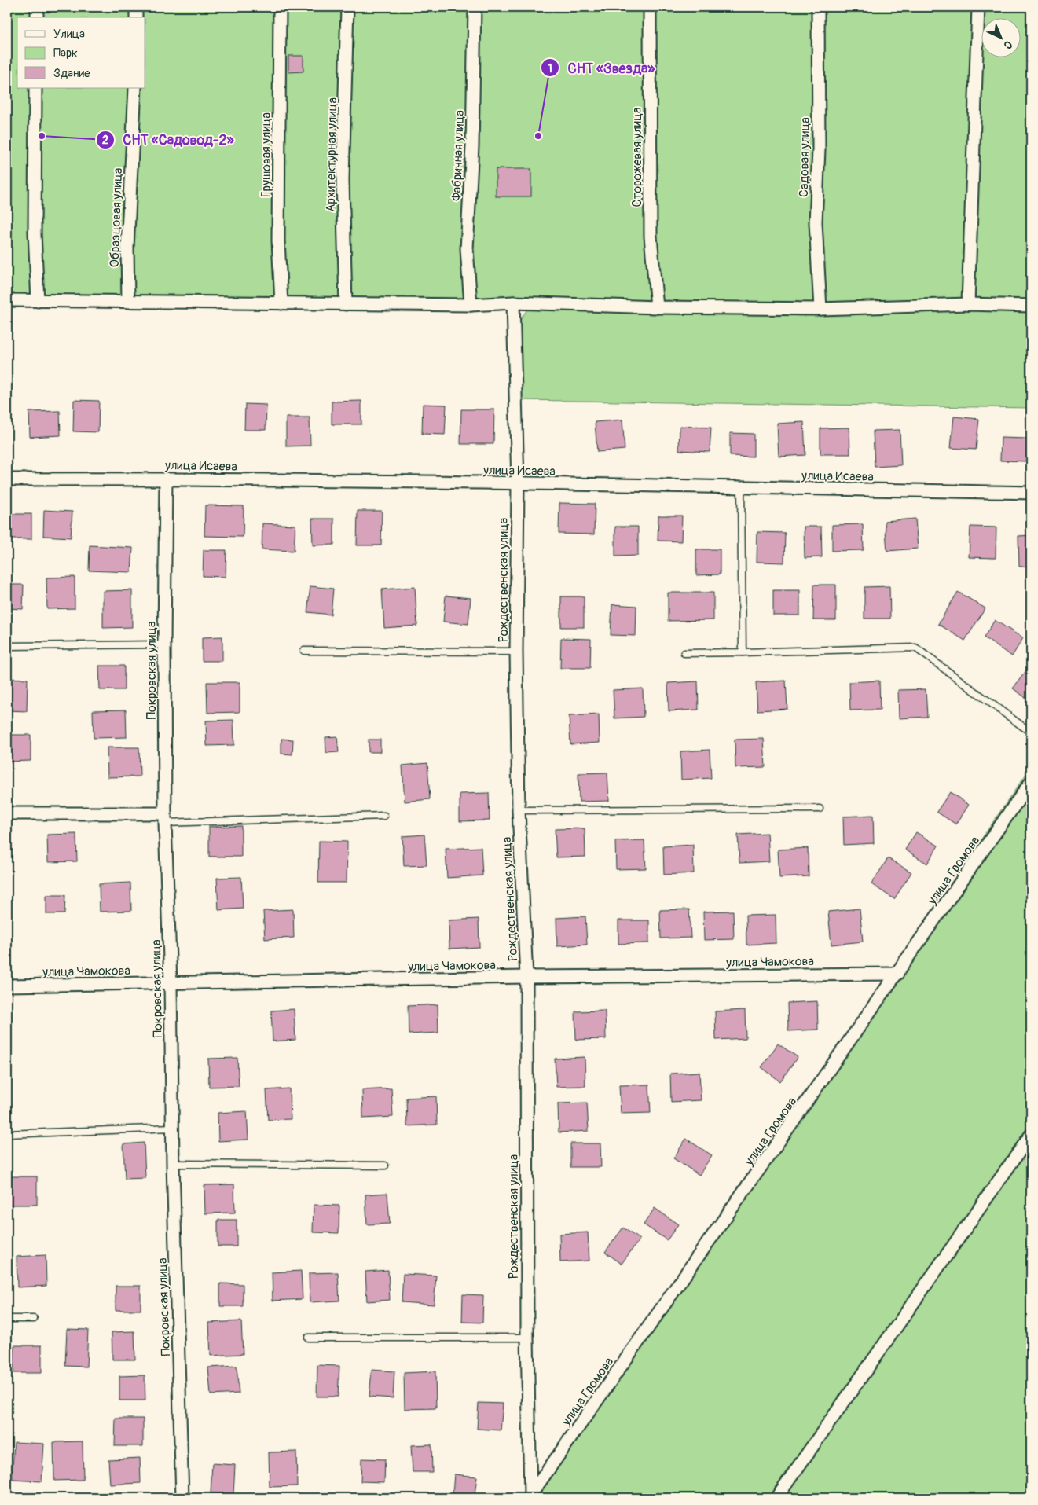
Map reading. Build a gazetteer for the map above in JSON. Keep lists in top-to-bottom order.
{
  "streets": {
    "street": [
      "Грушовая улица",
      "Архитектурная улица",
      "Фабричная улица",
      "Сторожевая улица",
      "Садовая улица",
      "Образцовая улица",
      "улица Исаева",
      "Рождественская улица",
      "Покровская улица",
      "улица Громова",
      "улица Чамокова"
    ]
  },
  "crossings": [
    ["улица Исаева", "Рождественская улица"],
    ["улица Исаева", "Покровская улица"],
    ["Рождественская улица", "улица Громова"],
    ["Рождественская улица", "улица Чамокова"],
    ["Покровская улица", "улица Чамокова"],
    ["улица Громова", "улица Чамокова"]
  ],
  "places": ["СНТ «Садовод-2»", "СНТ «Звезда»"],
  "legend": ["Улица", "Парк", "Здание"],
  "north": "bottom right"
}
